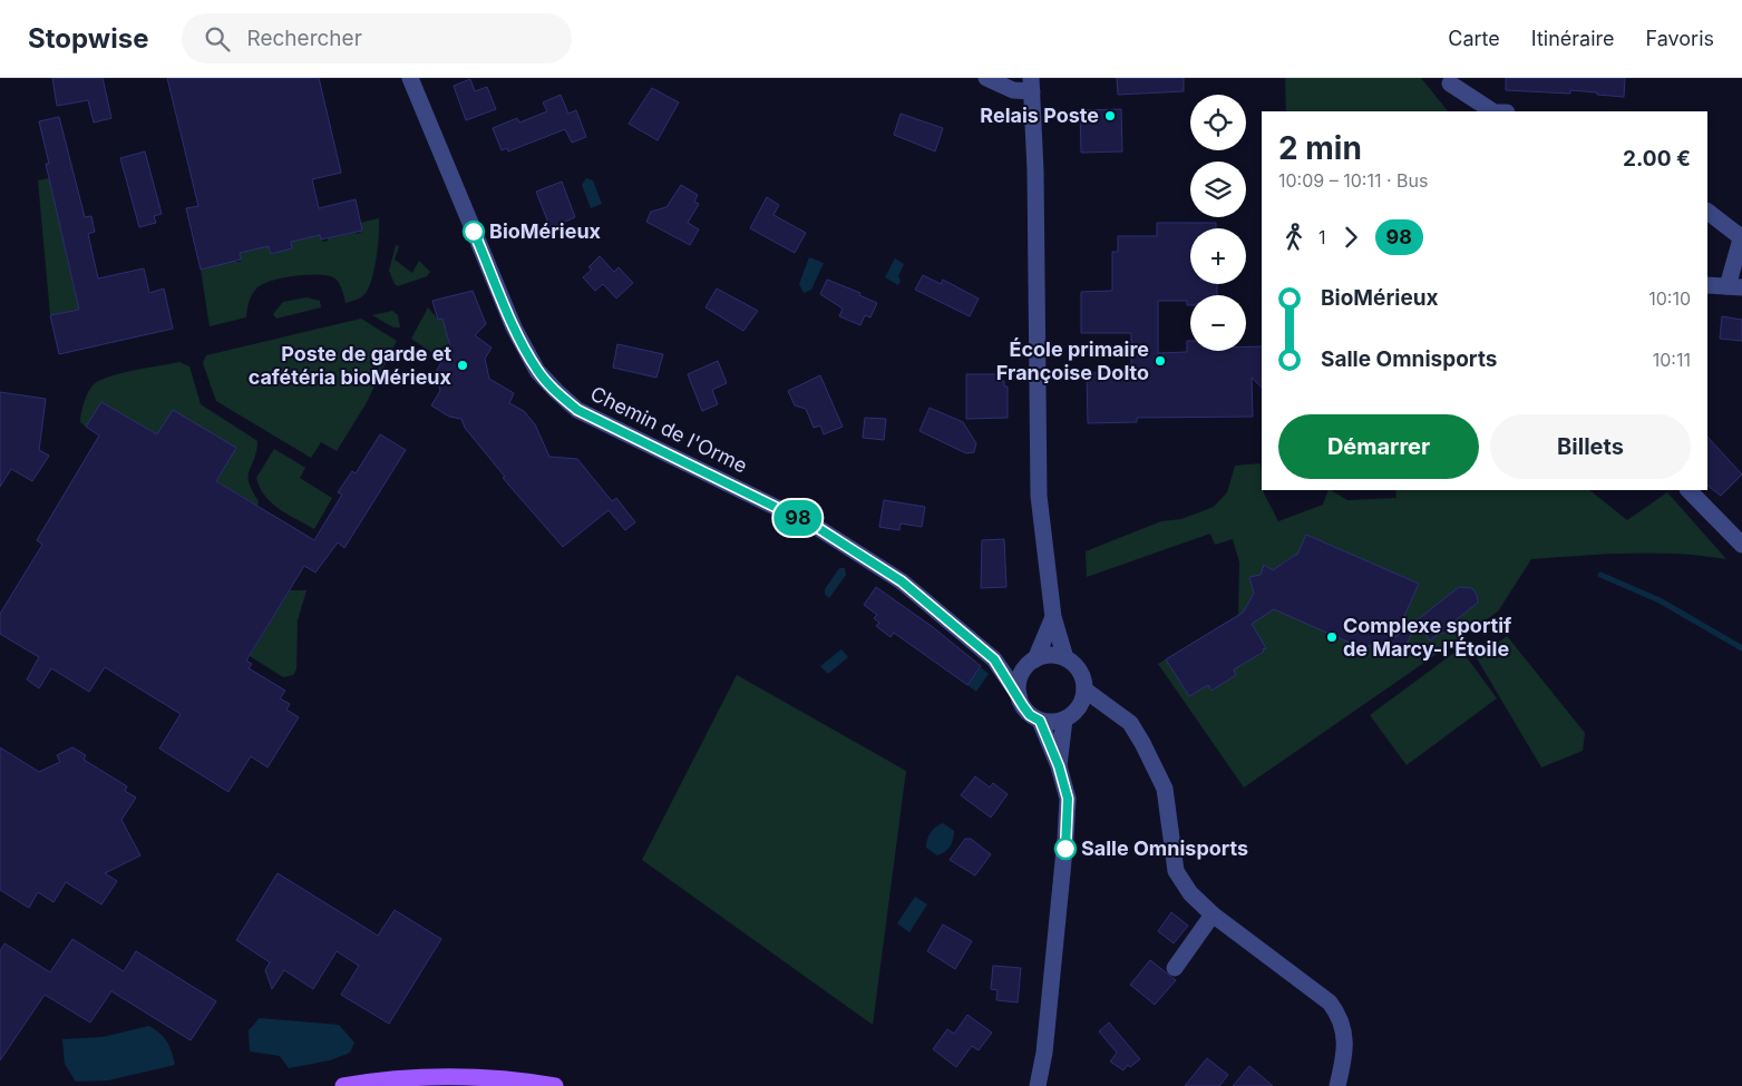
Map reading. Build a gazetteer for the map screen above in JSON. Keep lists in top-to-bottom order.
{
  "streets": {
    "street": ["Chemin de l'Orme"]
  },
  "places": [
    "Relais Poste",
    "BioMérieux",
    "École primaire Françoise Dolto",
    "Poste de garde et cafétéria bioMérieux",
    "Complexe sportif de Marcy-l'Étoile",
    "Salle Omnisports"
  ],
  "lines": ["bus line 98"],
  "page": {
    "header": "Stopwise",
    "search": "Rechercher",
    "nav": ["Carte", "Itinéraire", "Favoris"],
    "on_map": "98",
    "map_buttons": ["+", "−"],
    "heading": ["2 min", "10:09 – 10:11 · Bus", "2.00 €"],
    "legs": ["1", "98"],
    "list": [
      {
        "name": "BioMérieux",
        "value": "10:10"
      },
      {
        "name": "Salle Omnisports",
        "value": "10:11"
      }
    ],
    "buttons": ["Démarrer", "Billets"]
  }
}
